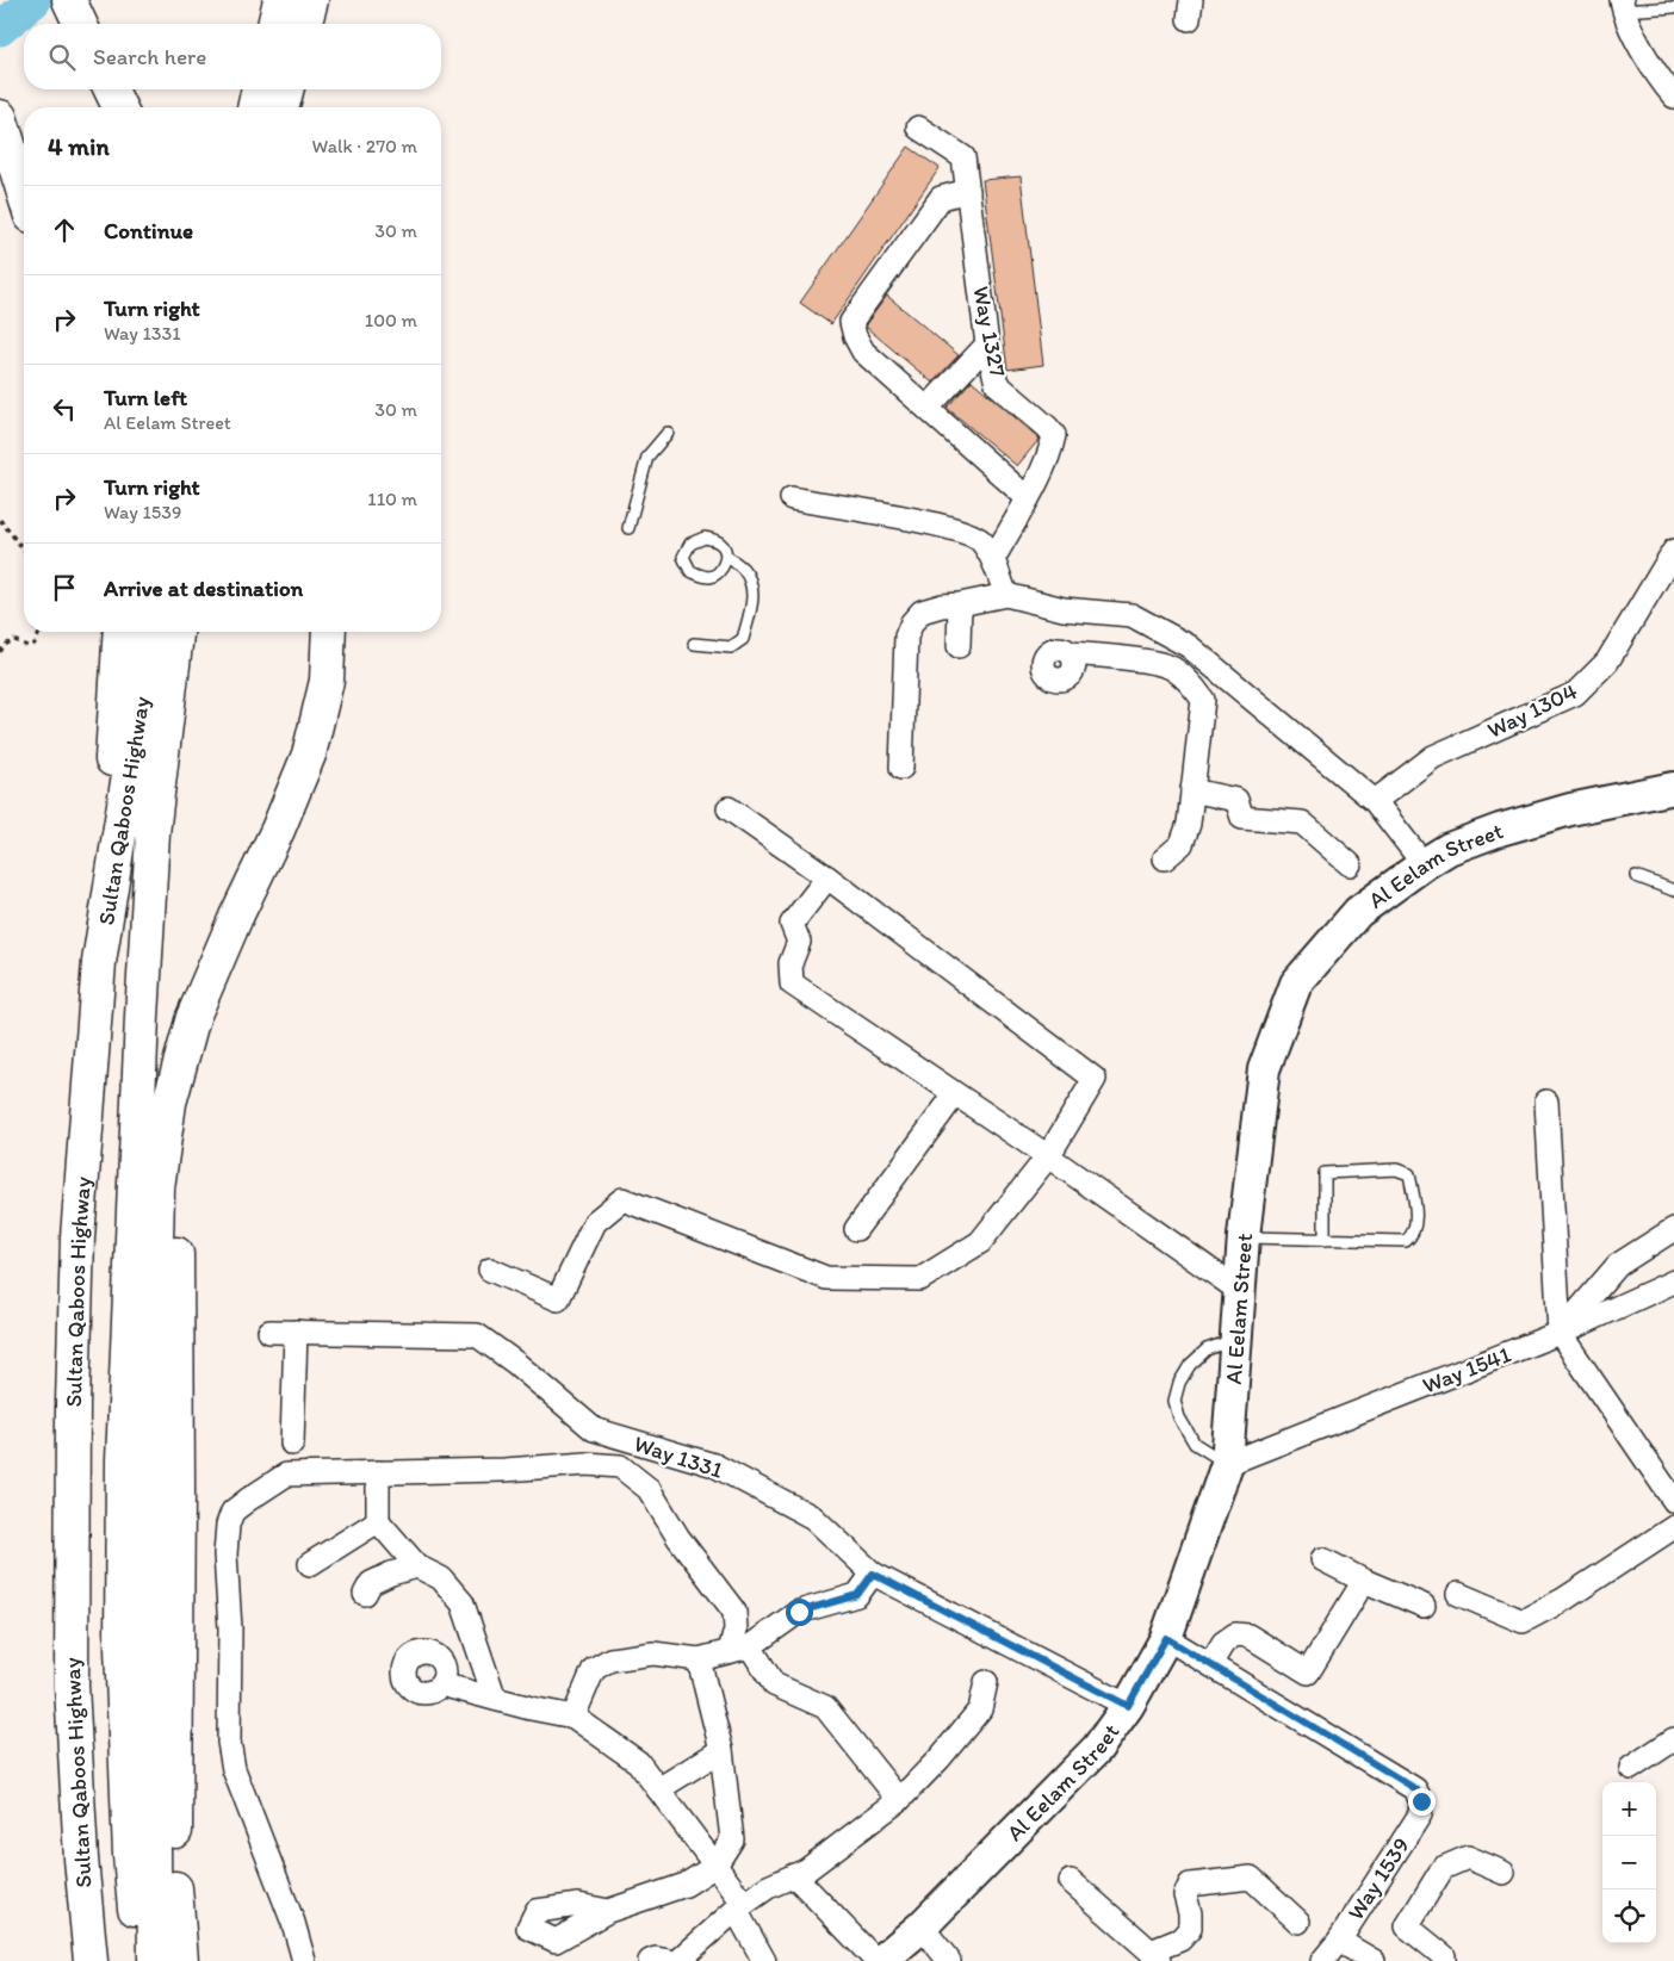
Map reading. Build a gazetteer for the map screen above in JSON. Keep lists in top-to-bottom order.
{
  "streets": {
    "highway": ["Sultan Qaboos Highway"],
    "main road": ["Al Eelam Street"],
    "street": [
      "Way 1327",
      "Way 1304",
      "Way 1541",
      "Way 1331",
      "Way 1539"
    ]
  },
  "crossings": [
    ["Al Eelam Street", "Way 1541"],
    ["Al Eelam Street", "Way 1331"],
    ["Al Eelam Street", "Way 1539"]
  ],
  "page": {
    "search": "Search here",
    "heading": ["4 min", "Walk · 270 m"],
    "list": [
      ["Continue", "30 m"],
      ["Turn right", "Way 1331", "100 m"],
      ["Turn left", "Al Eelam Street", "30 m"],
      ["Turn right", "Way 1539", "110 m"],
      "Arrive at destination"
    ],
    "map_buttons": ["+", "−"]
  }
}
